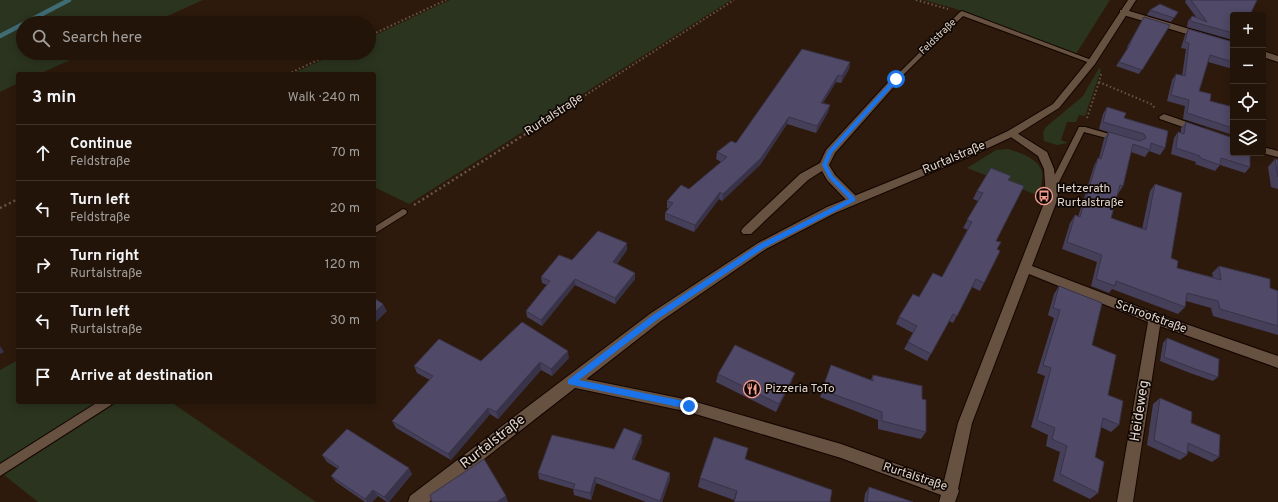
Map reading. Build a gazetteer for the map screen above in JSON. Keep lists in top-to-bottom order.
{
  "streets": {
    "street": [
      "Feldstraße",
      "Rurtalstraße",
      "Schroofstraße",
      "Heideweg"
    ]
  },
  "crossings": [
    ["Feldstraße", "Rurtalstraße"],
    ["Rurtalstraße", "Schroofstraße"],
    ["Schroofstraße", "Heideweg"]
  ],
  "places": {
    "bus stop": ["Hetzerath Rurtalstraße"],
    "restaurant": ["Pizzeria ToTo"]
  },
  "page": {
    "map_buttons": ["+", "−"],
    "search": "Search here",
    "heading": ["3 min", "Walk · 240 m"],
    "list": [
      ["Continue", "Feldstraße", "70 m"],
      ["Turn left", "Feldstraße", "20 m"],
      ["Turn right", "Rurtalstraße", "120 m"],
      ["Turn left", "Rurtalstraße", "30 m"],
      "Arrive at destination"
    ]
  }
}
